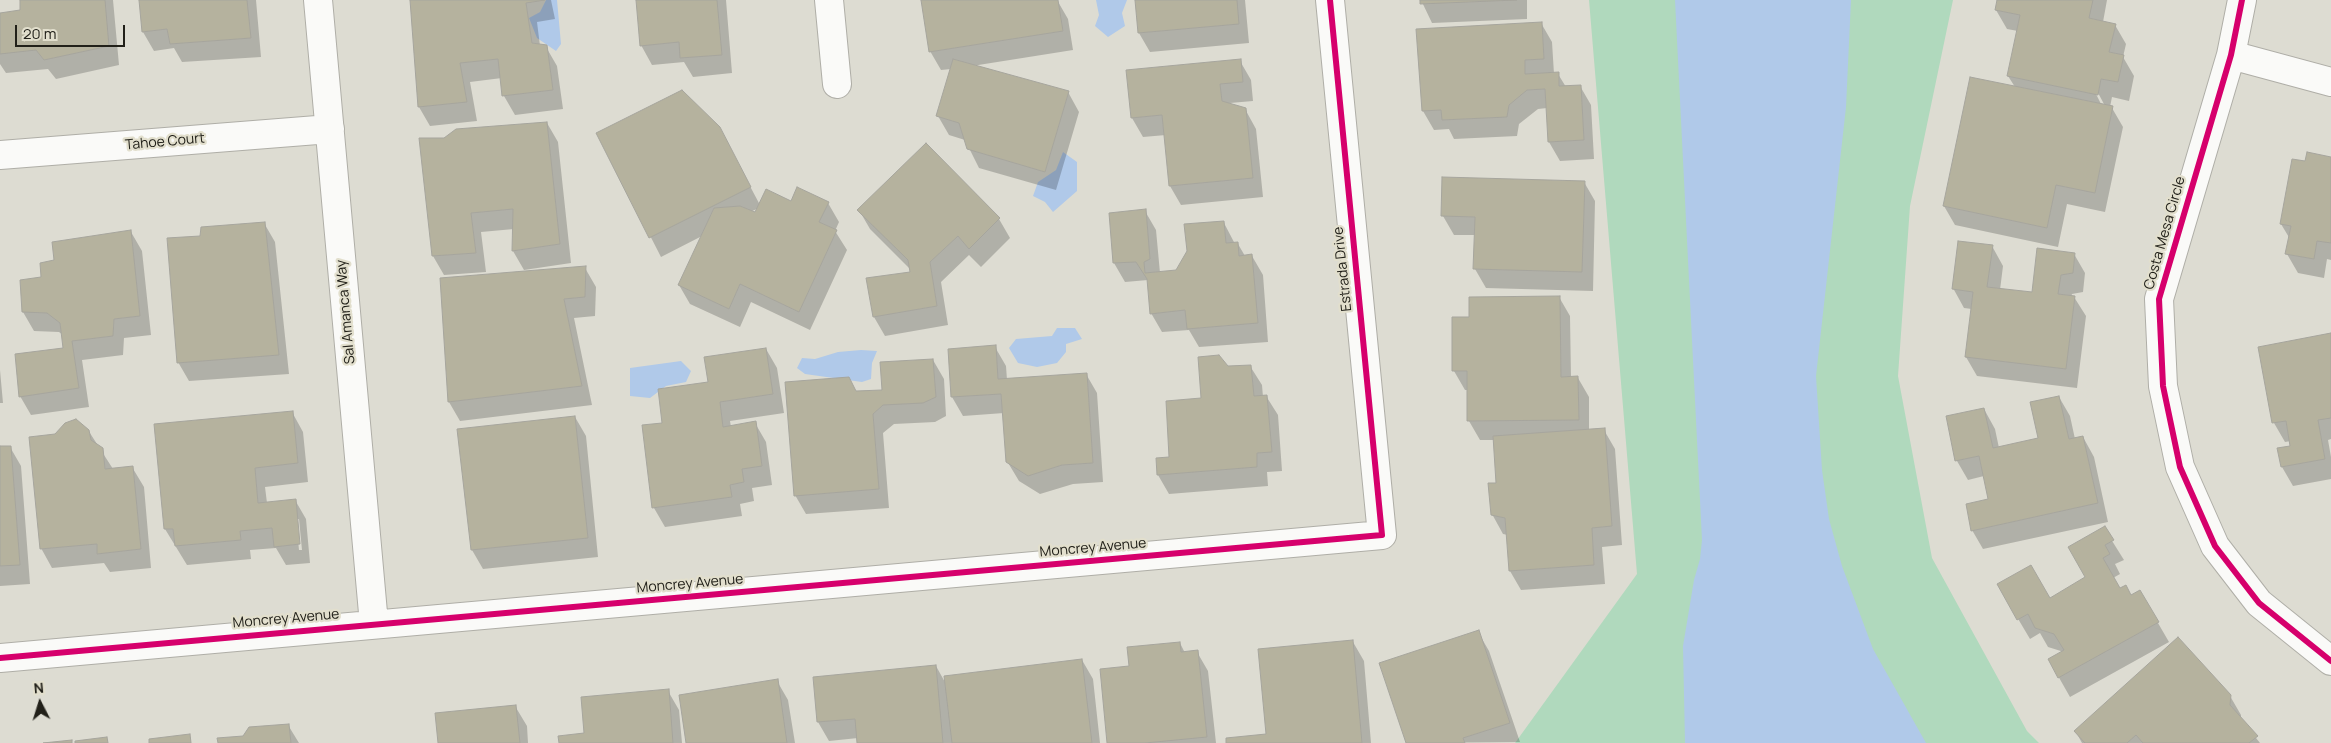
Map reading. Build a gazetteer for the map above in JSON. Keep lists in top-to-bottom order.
{
  "streets": {
    "street": [
      "Tahoe Court",
      "Costa Mesa Circle",
      "Estrada Drive",
      "Sal Amanca Way",
      "Moncrey Avenue"
    ]
  },
  "crossings": [
    ["Tahoe Court", "Sal Amanca Way"],
    ["Estrada Drive", "Moncrey Avenue"],
    ["Sal Amanca Way", "Moncrey Avenue"]
  ],
  "scale_bar": "20 m",
  "north": "top"
}
